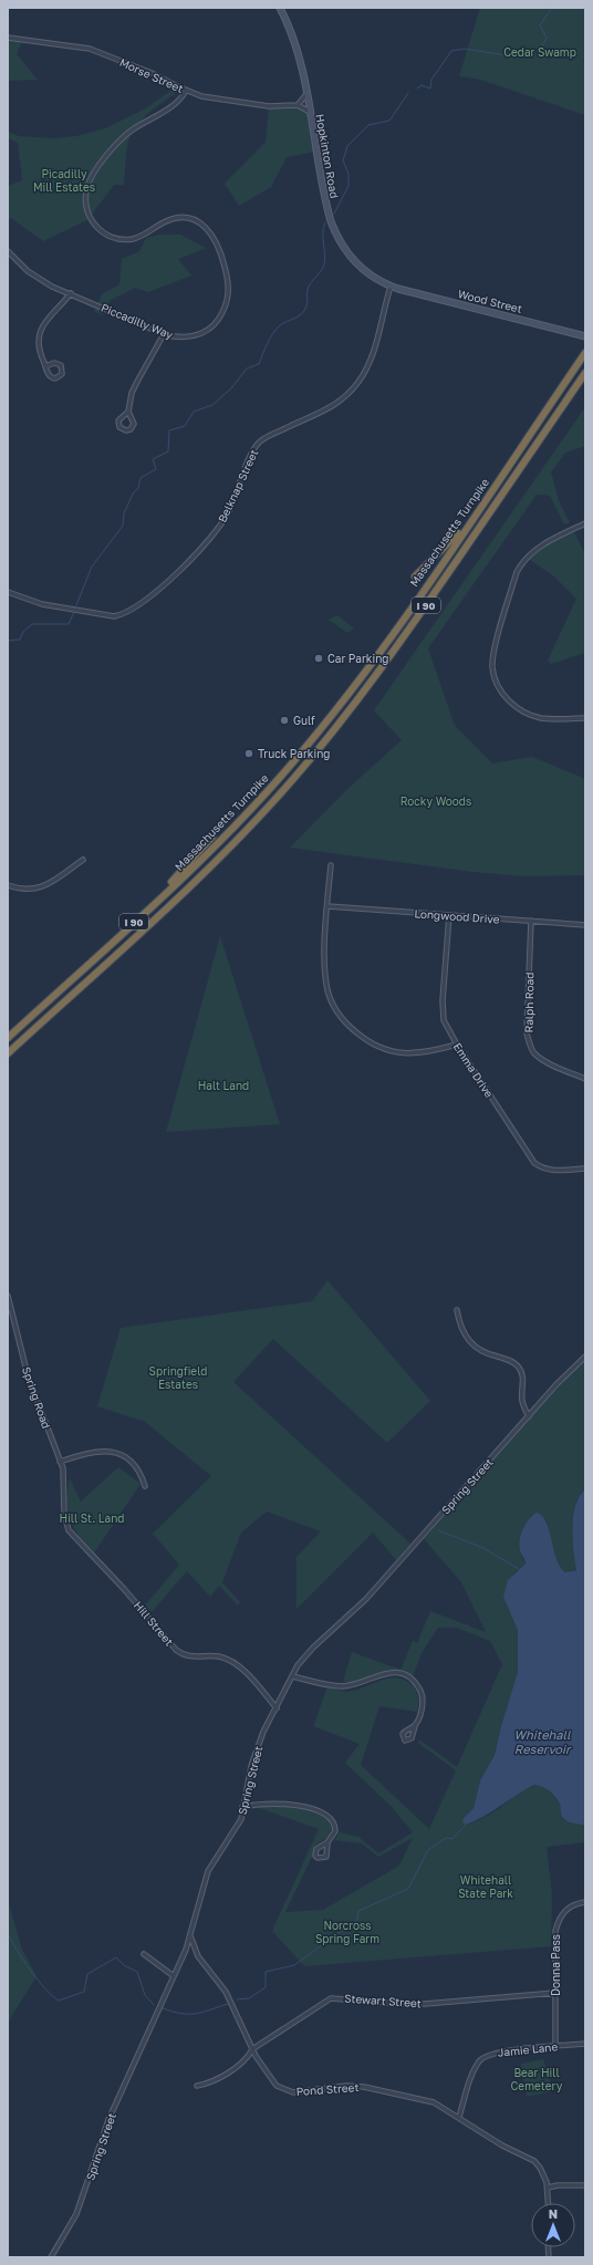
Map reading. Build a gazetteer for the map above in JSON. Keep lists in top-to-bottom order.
{
  "streets": {
    "highway": ["Massachusetts Turnpike", "I 90"],
    "main road": ["Hopkinton Road", "Wood Street"],
    "street": [
      "Morse Street",
      "Piccadilly Way",
      "Belknap Street",
      "Longwood Drive",
      "Ralph Road",
      "Emma Drive",
      "Spring Road",
      "Spring Street",
      "Hill Street",
      "Donna Pass",
      "Stewart Street",
      "Jamie Lane",
      "Pond Street"
    ]
  },
  "crossings": [
    ["Morse Street", "Hopkinton Road"],
    ["Morse Street", "Piccadilly Way"],
    ["Hopkinton Road", "Wood Street"],
    ["Hopkinton Road", "Belknap Street"],
    ["Wood Street", "Belknap Street"],
    ["Longwood Drive", "Ralph Road"],
    ["Longwood Drive", "Emma Drive"],
    ["Spring Road", "Hill Street"],
    ["Spring Street", "Hill Street"],
    ["Spring Street", "Pond Street"],
    ["Donna Pass", "Stewart Street"],
    ["Donna Pass", "Jamie Lane"],
    ["Stewart Street", "Pond Street"],
    ["Jamie Lane", "Pond Street"]
  ],
  "water": ["Whitehall Reservoir"],
  "parks": [
    "Cedar Swamp",
    "Picadilly Mill Estates",
    "Rocky Woods",
    "Halt Land",
    "Springfield Estates",
    "Hill St. Land",
    "Whitehall State Park",
    "Norcross Spring Farm",
    "Bear Hill Cemetery"
  ],
  "places": ["Car Parking", "Gulf", "Truck Parking"],
  "north": "top"
}
